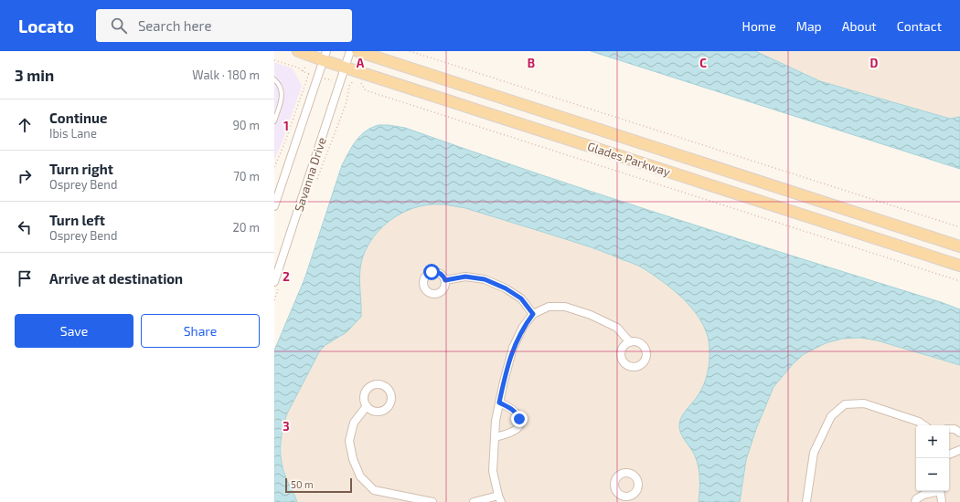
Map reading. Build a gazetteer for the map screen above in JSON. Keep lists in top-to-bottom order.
{
  "streets": {
    "main road": ["Glades Parkway"],
    "street": ["Savanna Drive"]
  },
  "crossings": [
    ["Glades Parkway", "Savanna Drive"]
  ],
  "scale_bar": "50 m",
  "page": {
    "header": "Locato",
    "search": "Search here",
    "nav": [
      "Home",
      "Map",
      "About",
      "Contact"
    ],
    "heading": ["3 min", "Walk · 180 m"],
    "list": [
      ["Continue", "Ibis Lane", "90 m"],
      ["Turn right", "Osprey Bend", "70 m"],
      ["Turn left", "Osprey Bend", "20 m"],
      "Arrive at destination"
    ],
    "buttons": ["Save", "Share"],
    "map_buttons": ["+", "−"],
    "scale": "50 m"
  },
  "grid": {
    "columns": [
      "A",
      "B",
      "C",
      "D"
    ],
    "rows": ["1", "2", "3"]
  }
}
